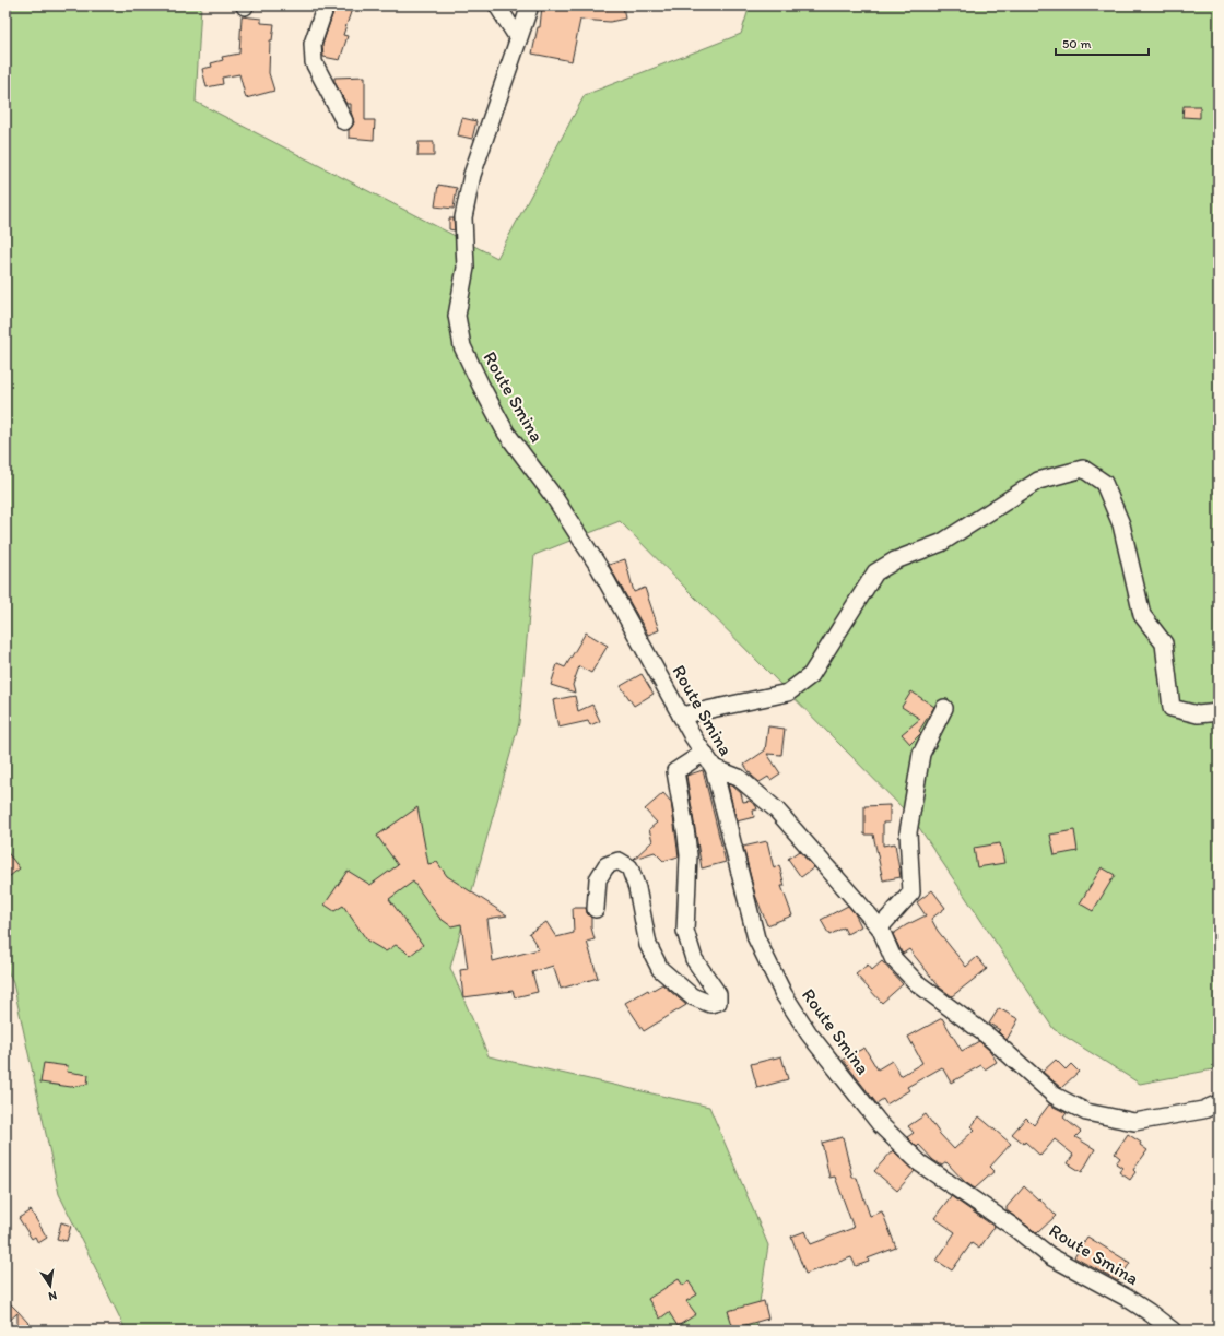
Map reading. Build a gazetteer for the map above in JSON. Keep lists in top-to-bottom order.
{
  "streets": {
    "street": ["Route Smina"]
  },
  "scale_bar": "50 m",
  "north": "bottom"
}
